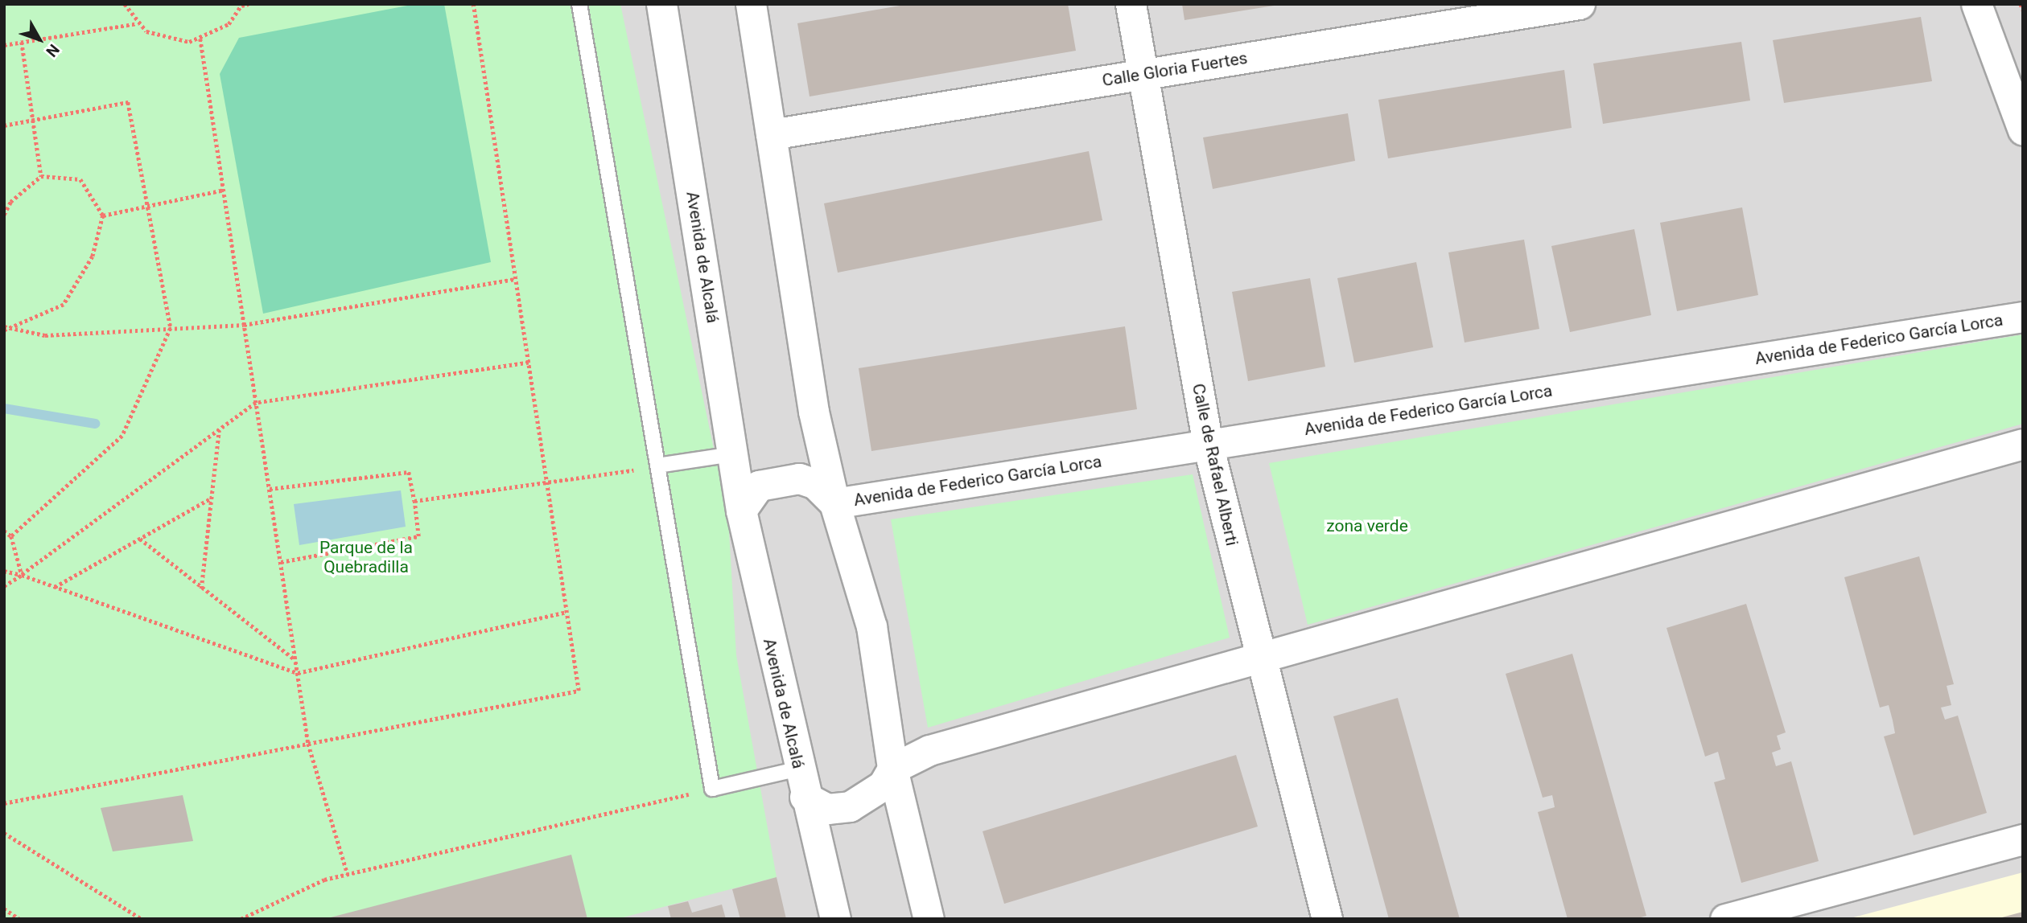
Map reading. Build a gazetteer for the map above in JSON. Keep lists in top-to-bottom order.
{
  "streets": {
    "street": [
      "Calle Gloria Fuertes",
      "Avenida de Alcalá",
      "Avenida de Federico García Lorca",
      "Calle de Rafael Alberti"
    ]
  },
  "crossings": [
    ["Calle Gloria Fuertes", "Calle de Rafael Alberti"],
    ["Avenida de Federico García Lorca", "Calle de Rafael Alberti"]
  ],
  "parks": ["zona verde", "Parque de la Quebradilla"],
  "north": "bottom right"
}
